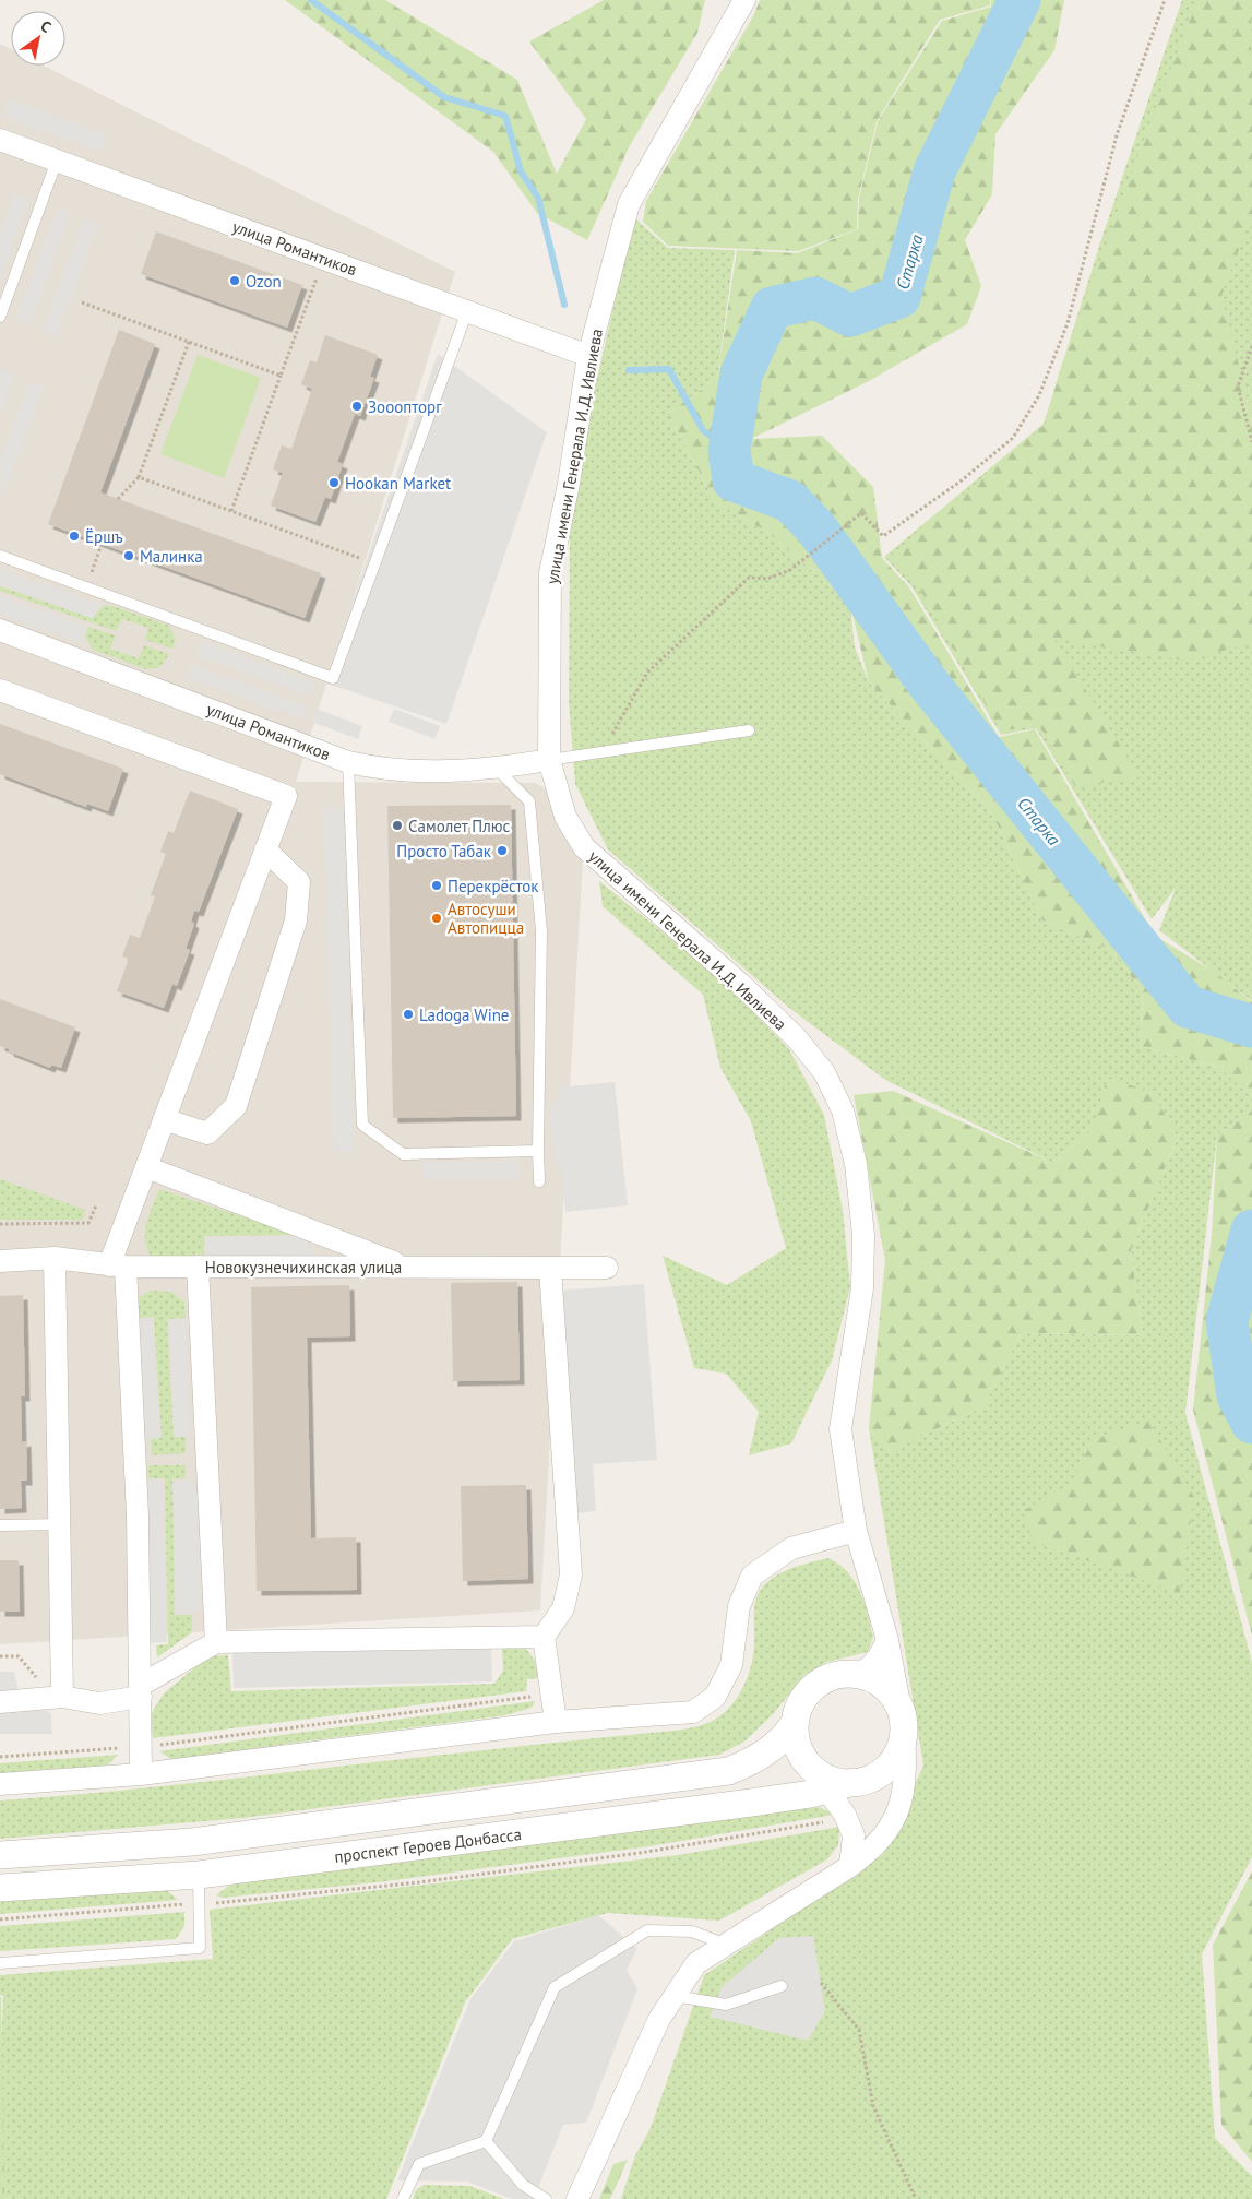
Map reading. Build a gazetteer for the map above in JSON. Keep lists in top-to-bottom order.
{
  "streets": {
    "street": [
      "улица Романтиков",
      "улица имени Генерала И.Д. Ивлиева",
      "Новокузнечихинская улица",
      "проспект Героев Донбасса"
    ]
  },
  "crossings": [
    ["улица Романтиков", "улица имени Генерала И.Д. Ивлиева"],
    ["улица имени Генерала И.Д. Ивлиева", "проспект Героев Донбасса"]
  ],
  "water": ["Старка"],
  "places": [
    "Ozon",
    "Зооопторг",
    "Hookan Market",
    "Ёршъ",
    "Малинка",
    "Самолет Плюс",
    "Просто Табак",
    "Перекрёсток",
    "Автосуши Автопицца",
    "Ladoga Wine"
  ],
  "north": "top right"
}
